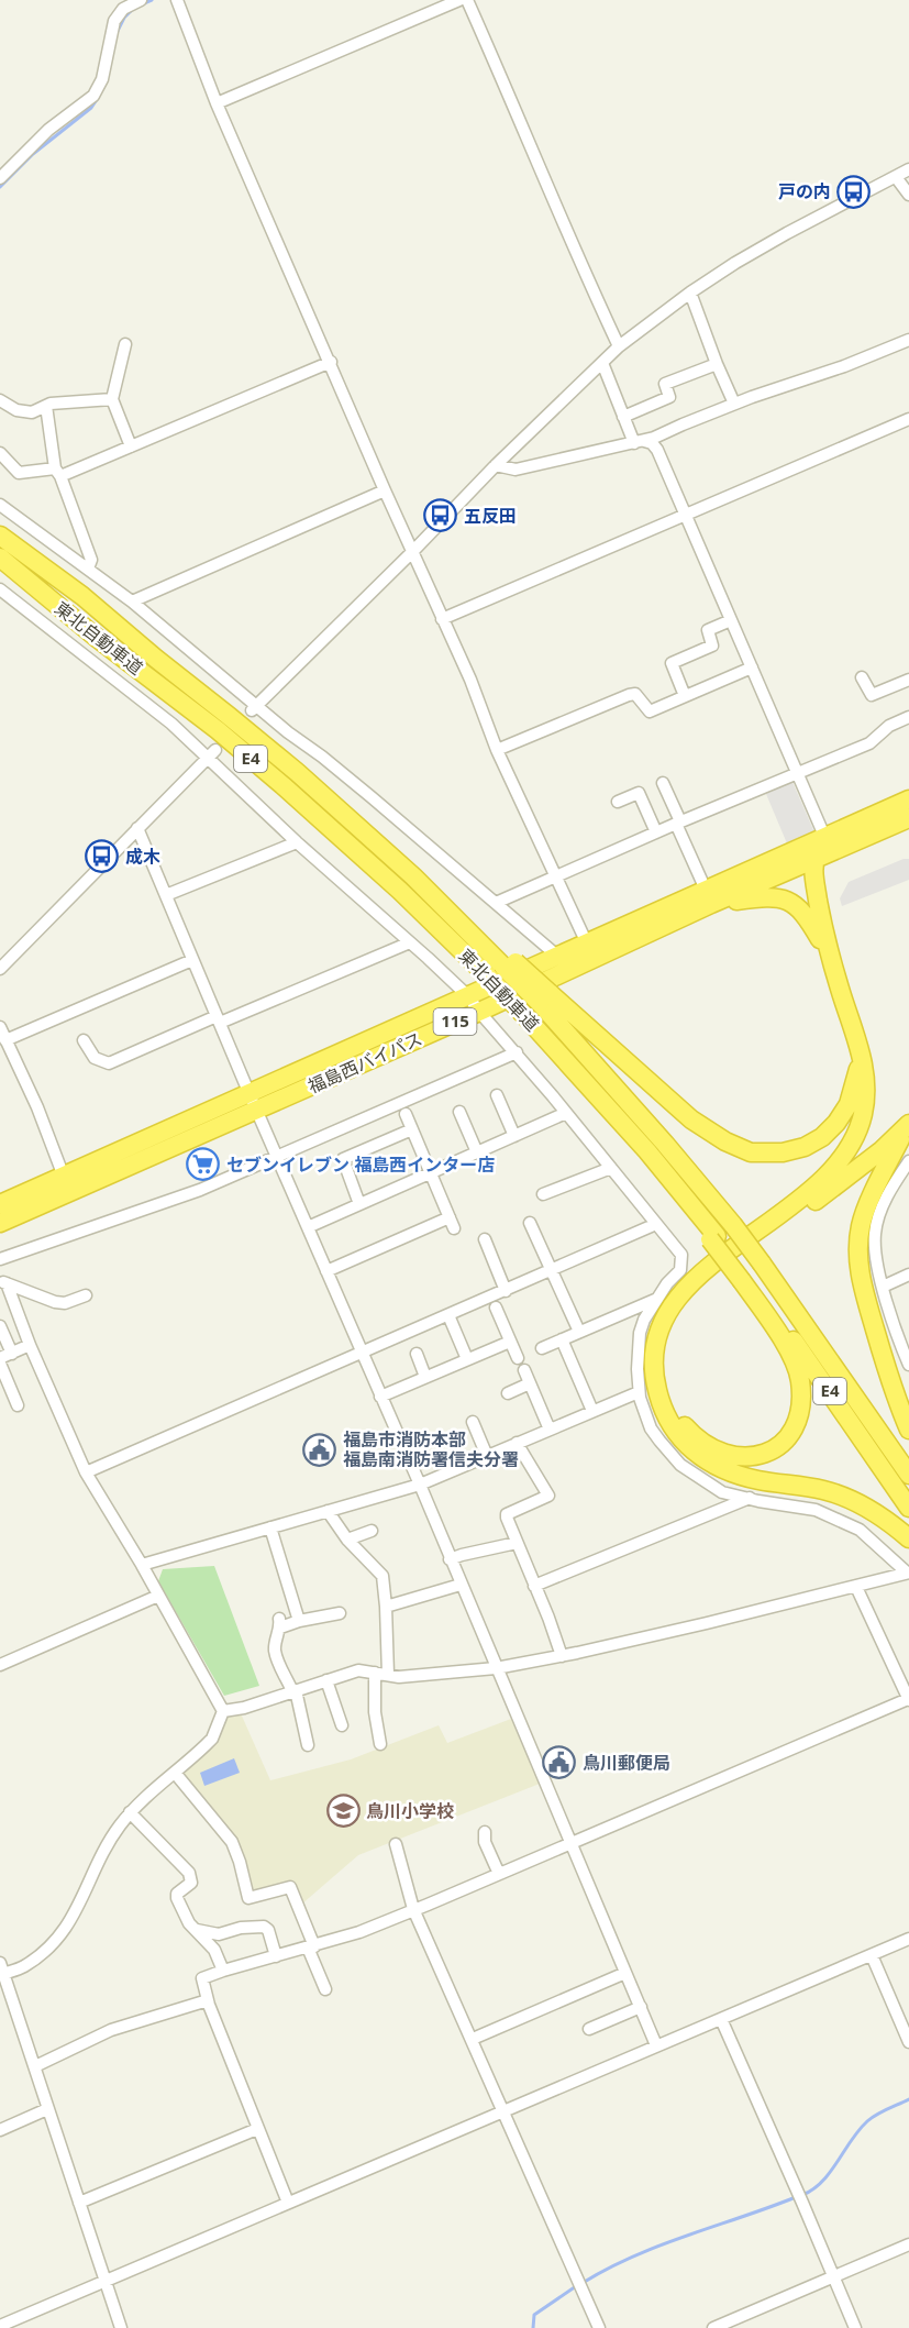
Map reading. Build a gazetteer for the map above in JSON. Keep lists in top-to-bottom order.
{
  "streets": {
    "highway": [
      "東北自動車道",
      "E4",
      "115",
      "福島西バイパス"
    ]
  },
  "places": {
    "bus stop": ["戸の内", "五反田", "成木"],
    "supermarket": ["セブンイレブン 福島西インター店"],
    "public building": ["福島市消防本部 福島南消防署信夫分署", "鳥川郵便局"],
    "school or university": ["鳥川小学校"]
  }
}
